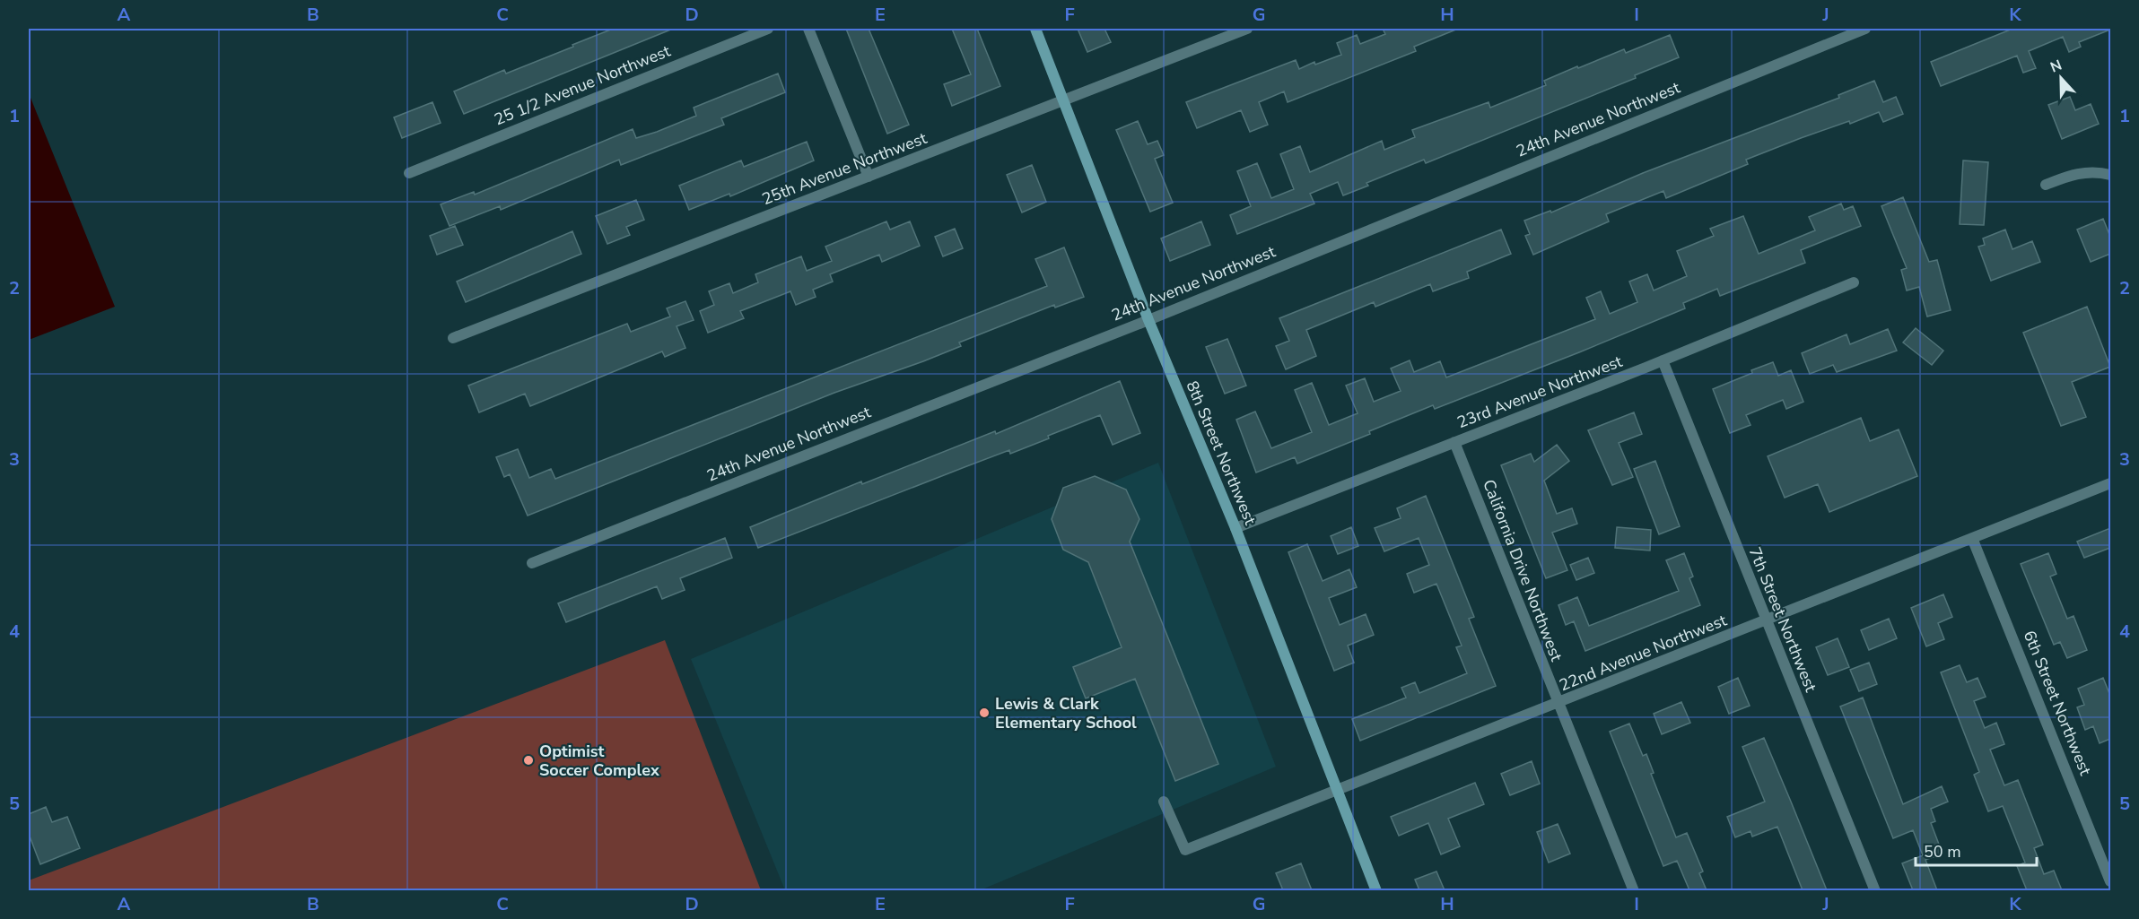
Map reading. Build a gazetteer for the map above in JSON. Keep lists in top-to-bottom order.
{
  "streets": {
    "street": [
      "25 1/2 Avenue Northwest",
      "24th Avenue Northwest",
      "25th Avenue Northwest",
      "23rd Avenue Northwest",
      "8th Street Northwest",
      "California Drive Northwest",
      "7th Street Northwest",
      "22nd Avenue Northwest",
      "6th Street Northwest"
    ]
  },
  "crossings": [
    ["24th Avenue Northwest", "8th Street Northwest"],
    ["25th Avenue Northwest", "8th Street Northwest"],
    ["23rd Avenue Northwest", "8th Street Northwest"],
    ["23rd Avenue Northwest", "California Drive Northwest"],
    ["23rd Avenue Northwest", "7th Street Northwest"],
    ["8th Street Northwest", "22nd Avenue Northwest"],
    ["California Drive Northwest", "22nd Avenue Northwest"],
    ["7th Street Northwest", "22nd Avenue Northwest"],
    ["22nd Avenue Northwest", "6th Street Northwest"]
  ],
  "places": ["Lewis & Clark Elementary School", "Optimist Soccer Complex"],
  "scale_bar": "50 m",
  "north": "top",
  "grid": {
    "columns": [
      "A",
      "B",
      "C",
      "D",
      "E",
      "F",
      "G",
      "H",
      "I",
      "J",
      "K"
    ],
    "rows": [
      "1",
      "2",
      "3",
      "4",
      "5"
    ]
  }
}
